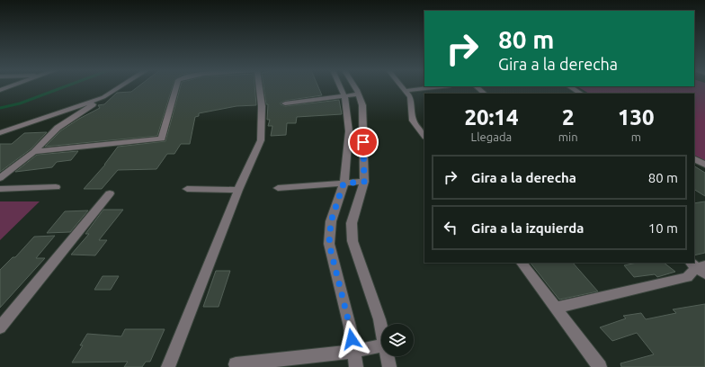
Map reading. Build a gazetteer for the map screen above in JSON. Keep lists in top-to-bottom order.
{
  "page": {
    "turn": ["80 m", "Gira a la derecha"],
    "eta": [
      "20:14",
      "Llegada",
      "2",
      "min",
      "130",
      "m"
    ],
    "list": [
      {
        "name": "Gira a la derecha",
        "value": "80 m"
      },
      {
        "name": "Gira a la izquierda",
        "value": "10 m"
      }
    ]
  }
}
